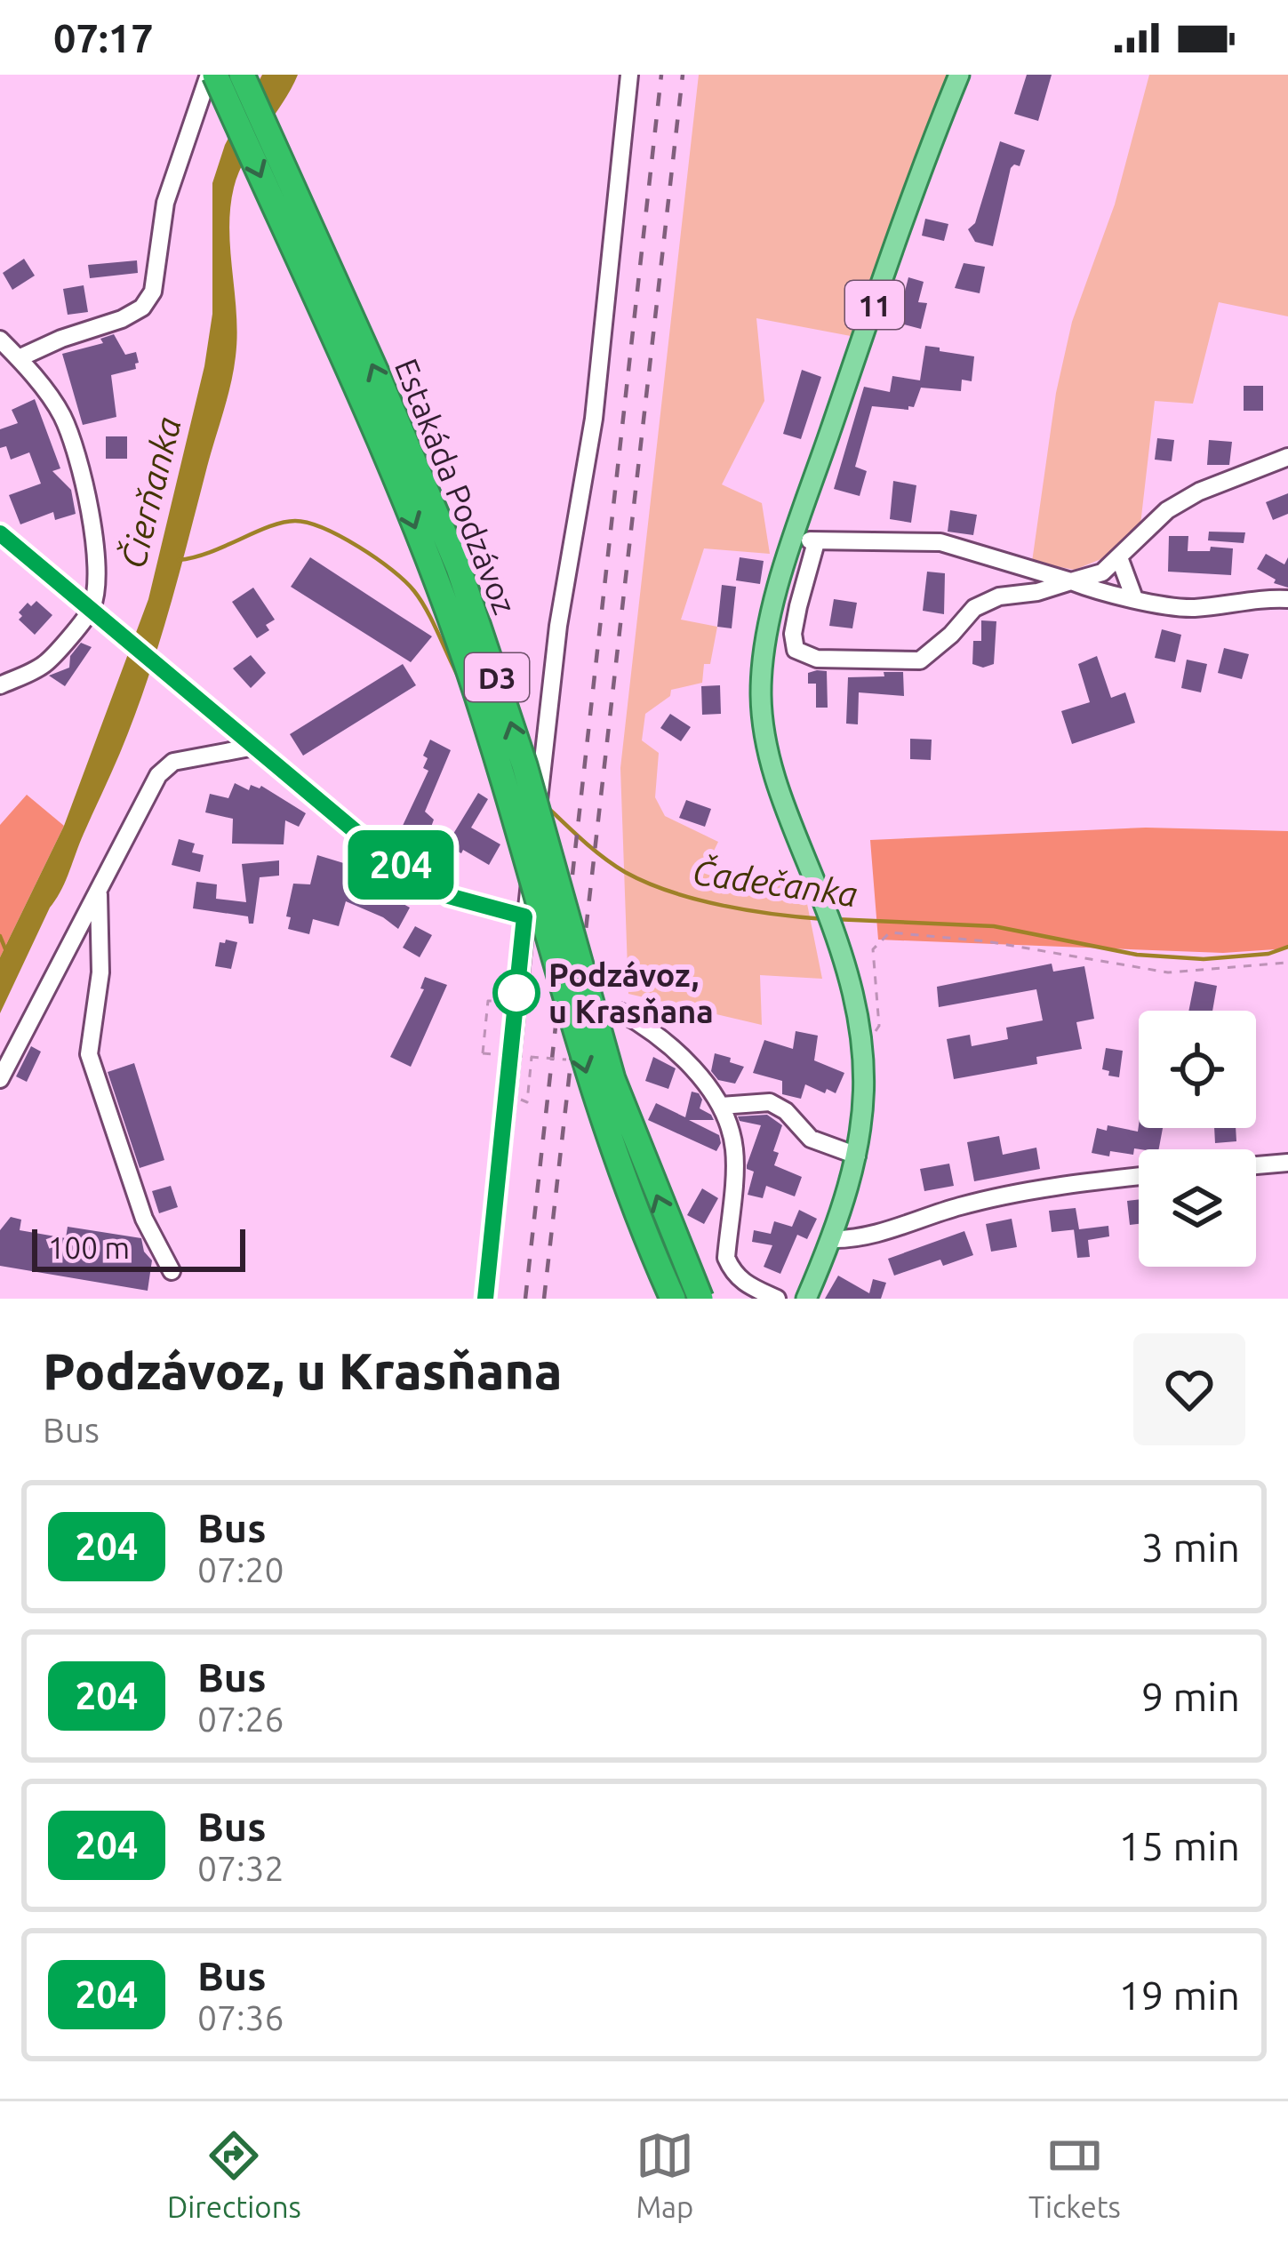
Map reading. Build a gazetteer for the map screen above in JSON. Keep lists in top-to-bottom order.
{
  "streets": {
    "highway": ["Estakáda Podzávoz", "D3"],
    "main road": ["11"]
  },
  "water": ["Čierňanka", "Čadečanka"],
  "places": ["Podzávoz, u Krasňana"],
  "lines": ["bus line 204"],
  "scale_bar": "100 m",
  "page": {
    "status": "07:17",
    "on_map": "204",
    "scale": "100 m",
    "heading": ["Podzávoz, u Krasňana", "Bus"],
    "list": [
      {
        "mark": "204",
        "name": "Bus",
        "note": "07:20",
        "value": "3 min"
      },
      {
        "mark": "204",
        "name": "Bus",
        "note": "07:26",
        "value": "9 min"
      },
      {
        "mark": "204",
        "name": "Bus",
        "note": "07:32",
        "value": "15 min"
      },
      {
        "mark": "204",
        "name": "Bus",
        "note": "07:36",
        "value": "19 min"
      }
    ],
    "tabs": ["Directions", "Map", "Tickets"]
  }
}
